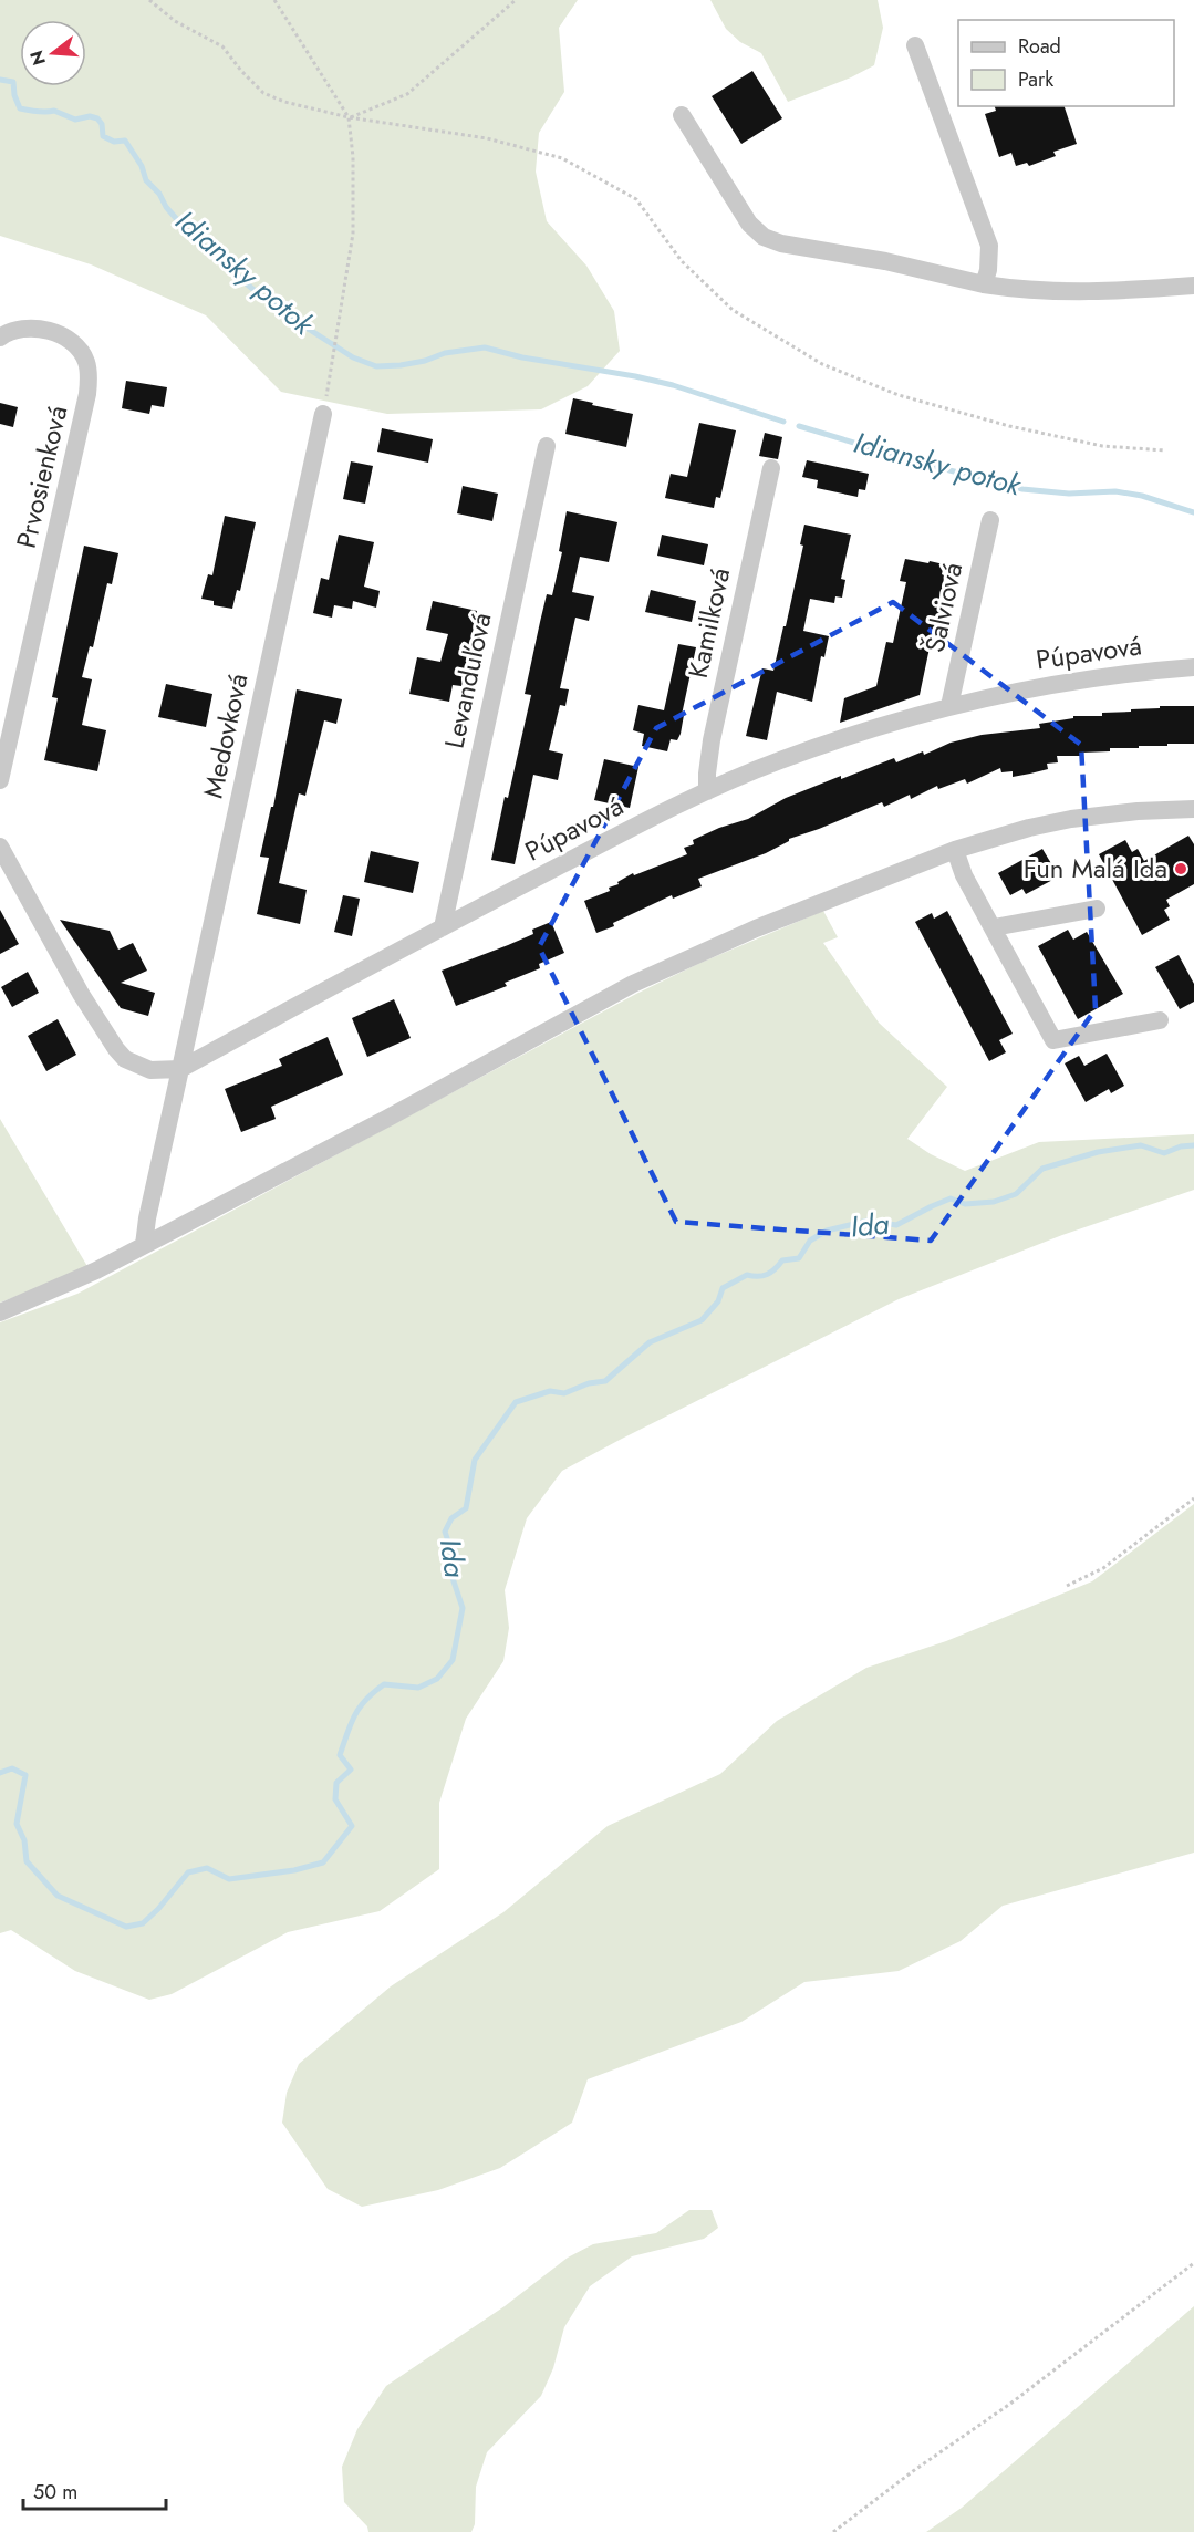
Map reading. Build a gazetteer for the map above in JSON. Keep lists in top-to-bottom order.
{
  "streets": {
    "street": [
      "Prvosienková",
      "Šalviová",
      "Kamilková",
      "Púpavová",
      "Levanduľová",
      "Medovková"
    ]
  },
  "crossings": [
    ["Šalviová", "Púpavová"],
    ["Kamilková", "Púpavová"],
    ["Púpavová", "Levanduľová"],
    ["Púpavová", "Medovková"]
  ],
  "water": ["Idiansky potok", "Ida"],
  "places": ["Fun Malá Ida"],
  "legend": ["Road", "Park"],
  "scale_bar": "50 m",
  "north": "left"
}
